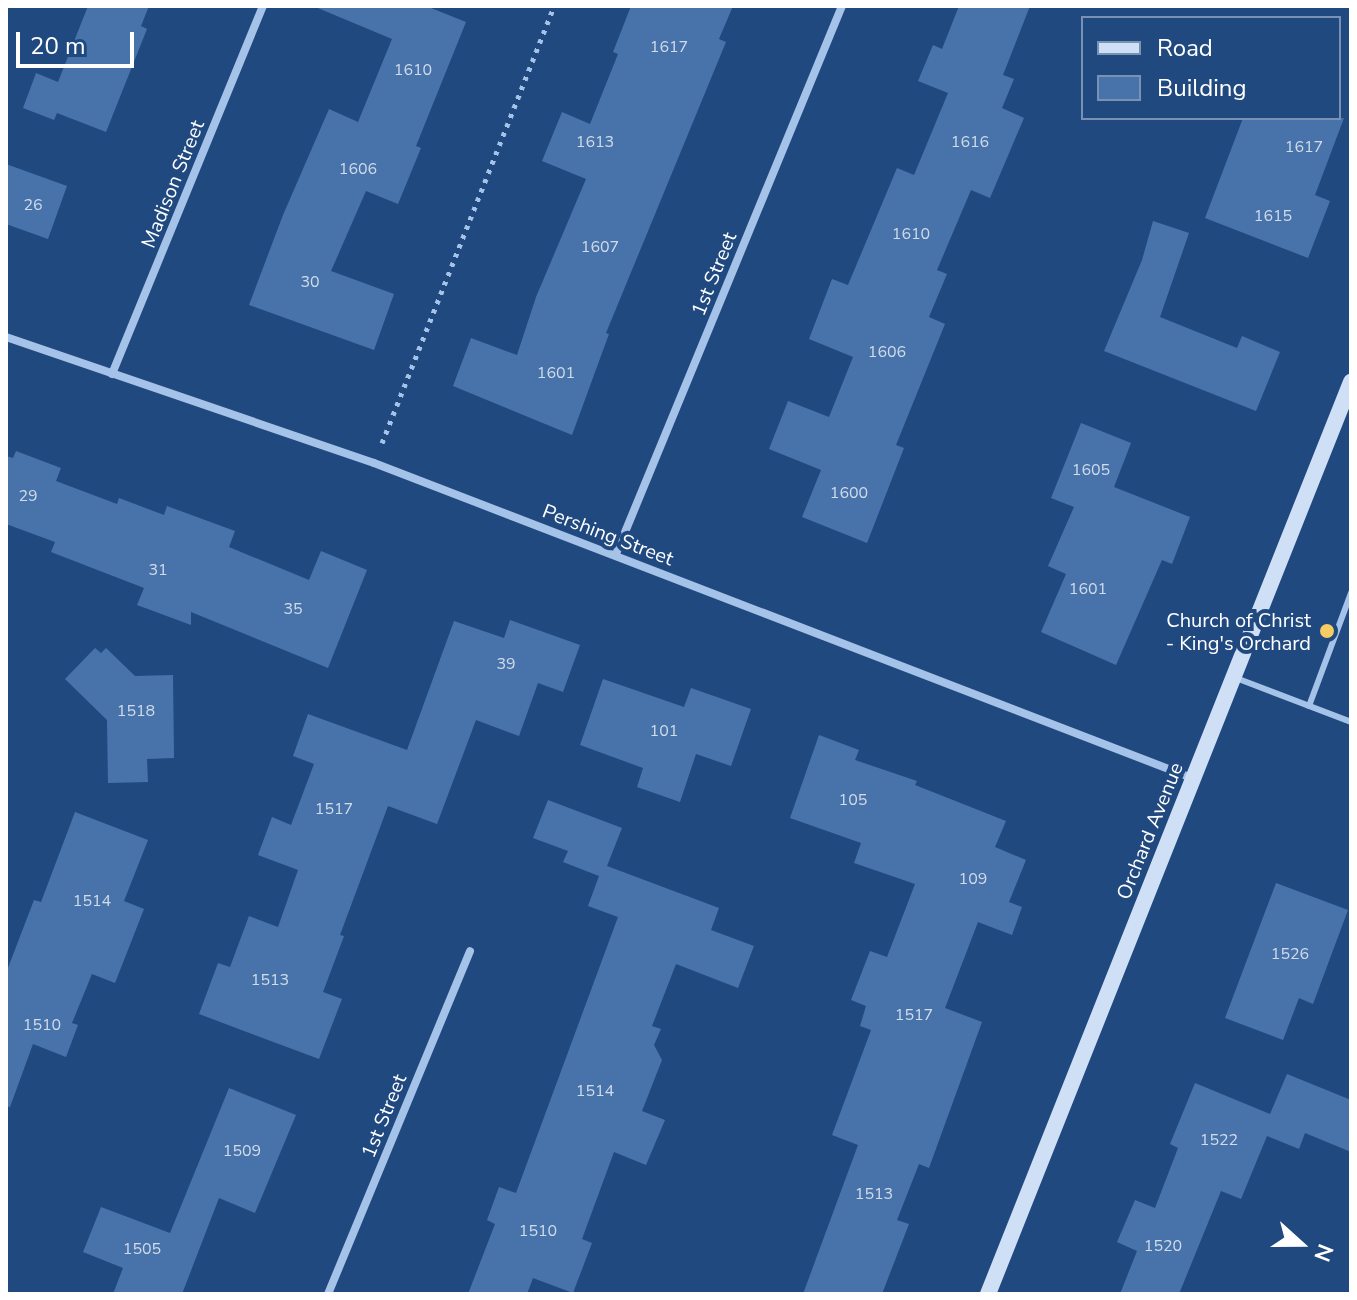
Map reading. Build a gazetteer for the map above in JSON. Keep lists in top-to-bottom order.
{
  "streets": {
    "street": [
      "Madison Street",
      "1st Street",
      "Pershing Street",
      "Orchard Avenue"
    ]
  },
  "crossings": [
    ["Madison Street", "Pershing Street"],
    ["1st Street", "Pershing Street"],
    ["Pershing Street", "Orchard Avenue"]
  ],
  "places": ["Church of Christ - King's Orchard"],
  "house_numbers": [
    "1617",
    "1610",
    "1613",
    "1616",
    "1617",
    "1606",
    "26",
    "1615",
    "1610",
    "1607",
    "30",
    "1606",
    "1601",
    "1605",
    "1600",
    "29",
    "31",
    "1601",
    "35",
    "39",
    "1518",
    "101",
    "105",
    "1517",
    "109",
    "1514",
    "1526",
    "1513",
    "1517",
    "1510",
    "1514",
    "1522",
    "1509",
    "1513",
    "1510",
    "1520",
    "1505"
  ],
  "legend": ["Road", "Building"],
  "scale_bar": "20 m",
  "north": "right"
}
